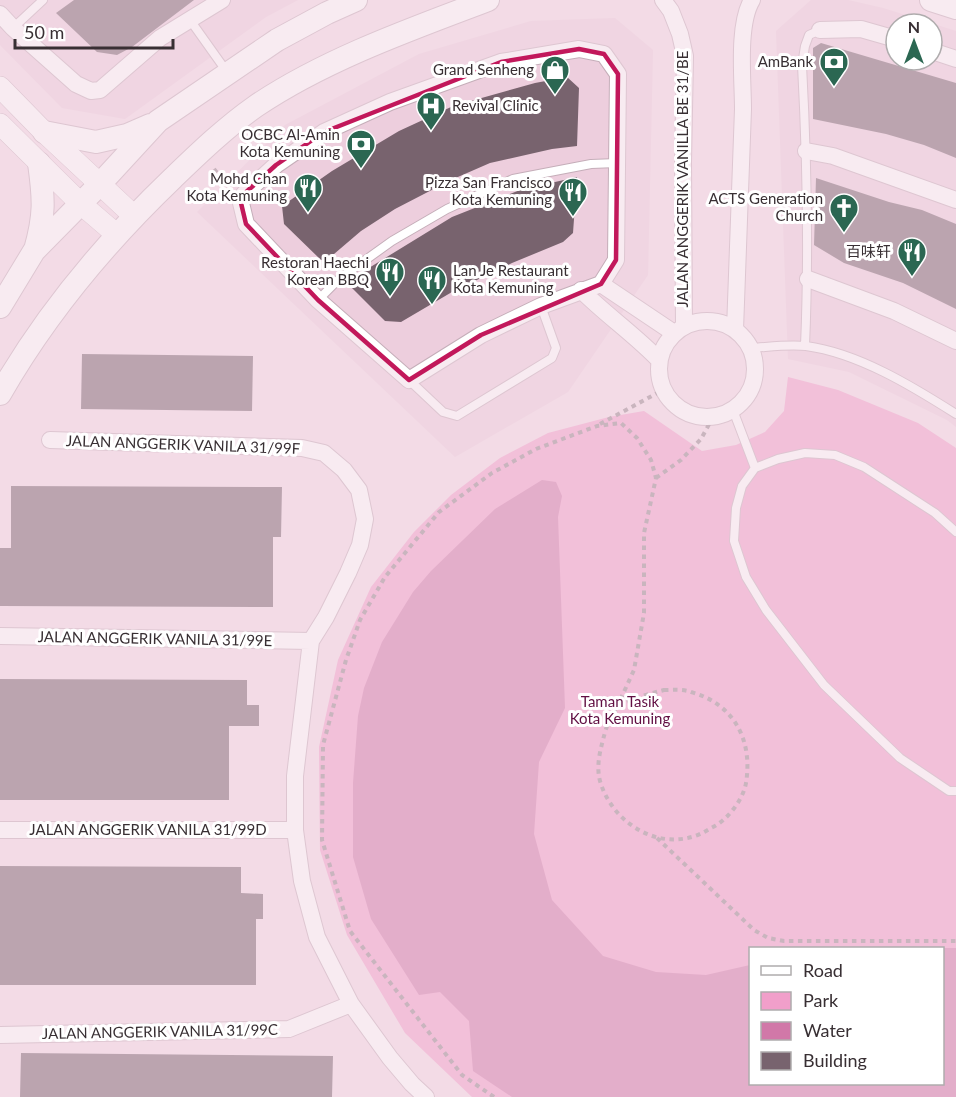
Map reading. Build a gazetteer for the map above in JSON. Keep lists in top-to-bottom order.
{
  "streets": {
    "street": [
      "JALAN ANGGERIK VANILLA BE 31/BE",
      "JALAN ANGGERIK VANILA 31/99F",
      "JALAN ANGGERIK VANILA 31/99E",
      "JALAN ANGGERIK VANILA 31/99D",
      "JALAN ANGGERIK VANILA 31/99C"
    ]
  },
  "crossings": [
    ["JALAN ANGGERIK VANILA 31/99F", "JALAN ANGGERIK VANILA 31/99E"]
  ],
  "parks": ["Taman Tasik Kota Kemuning"],
  "places": {
    "bank": ["AmBank", "OCBC Al-Amin Kota Kemuning"],
    "shop": ["Grand Senheng"],
    "hospital": ["Revival Clinic"],
    "restaurant": [
      "Mohd Chan Kota Kemuning",
      "Pizza San Francisco Kota Kemuning",
      "百味轩",
      "Restoran Haechi Korean BBQ",
      "Lan Je Restaurant Kota Kemuning"
    ],
    "church": ["ACTS Generation Church"]
  },
  "legend": [
    "Road",
    "Park",
    "Water",
    "Building"
  ],
  "scale_bar": "50 m",
  "north": "top"
}
